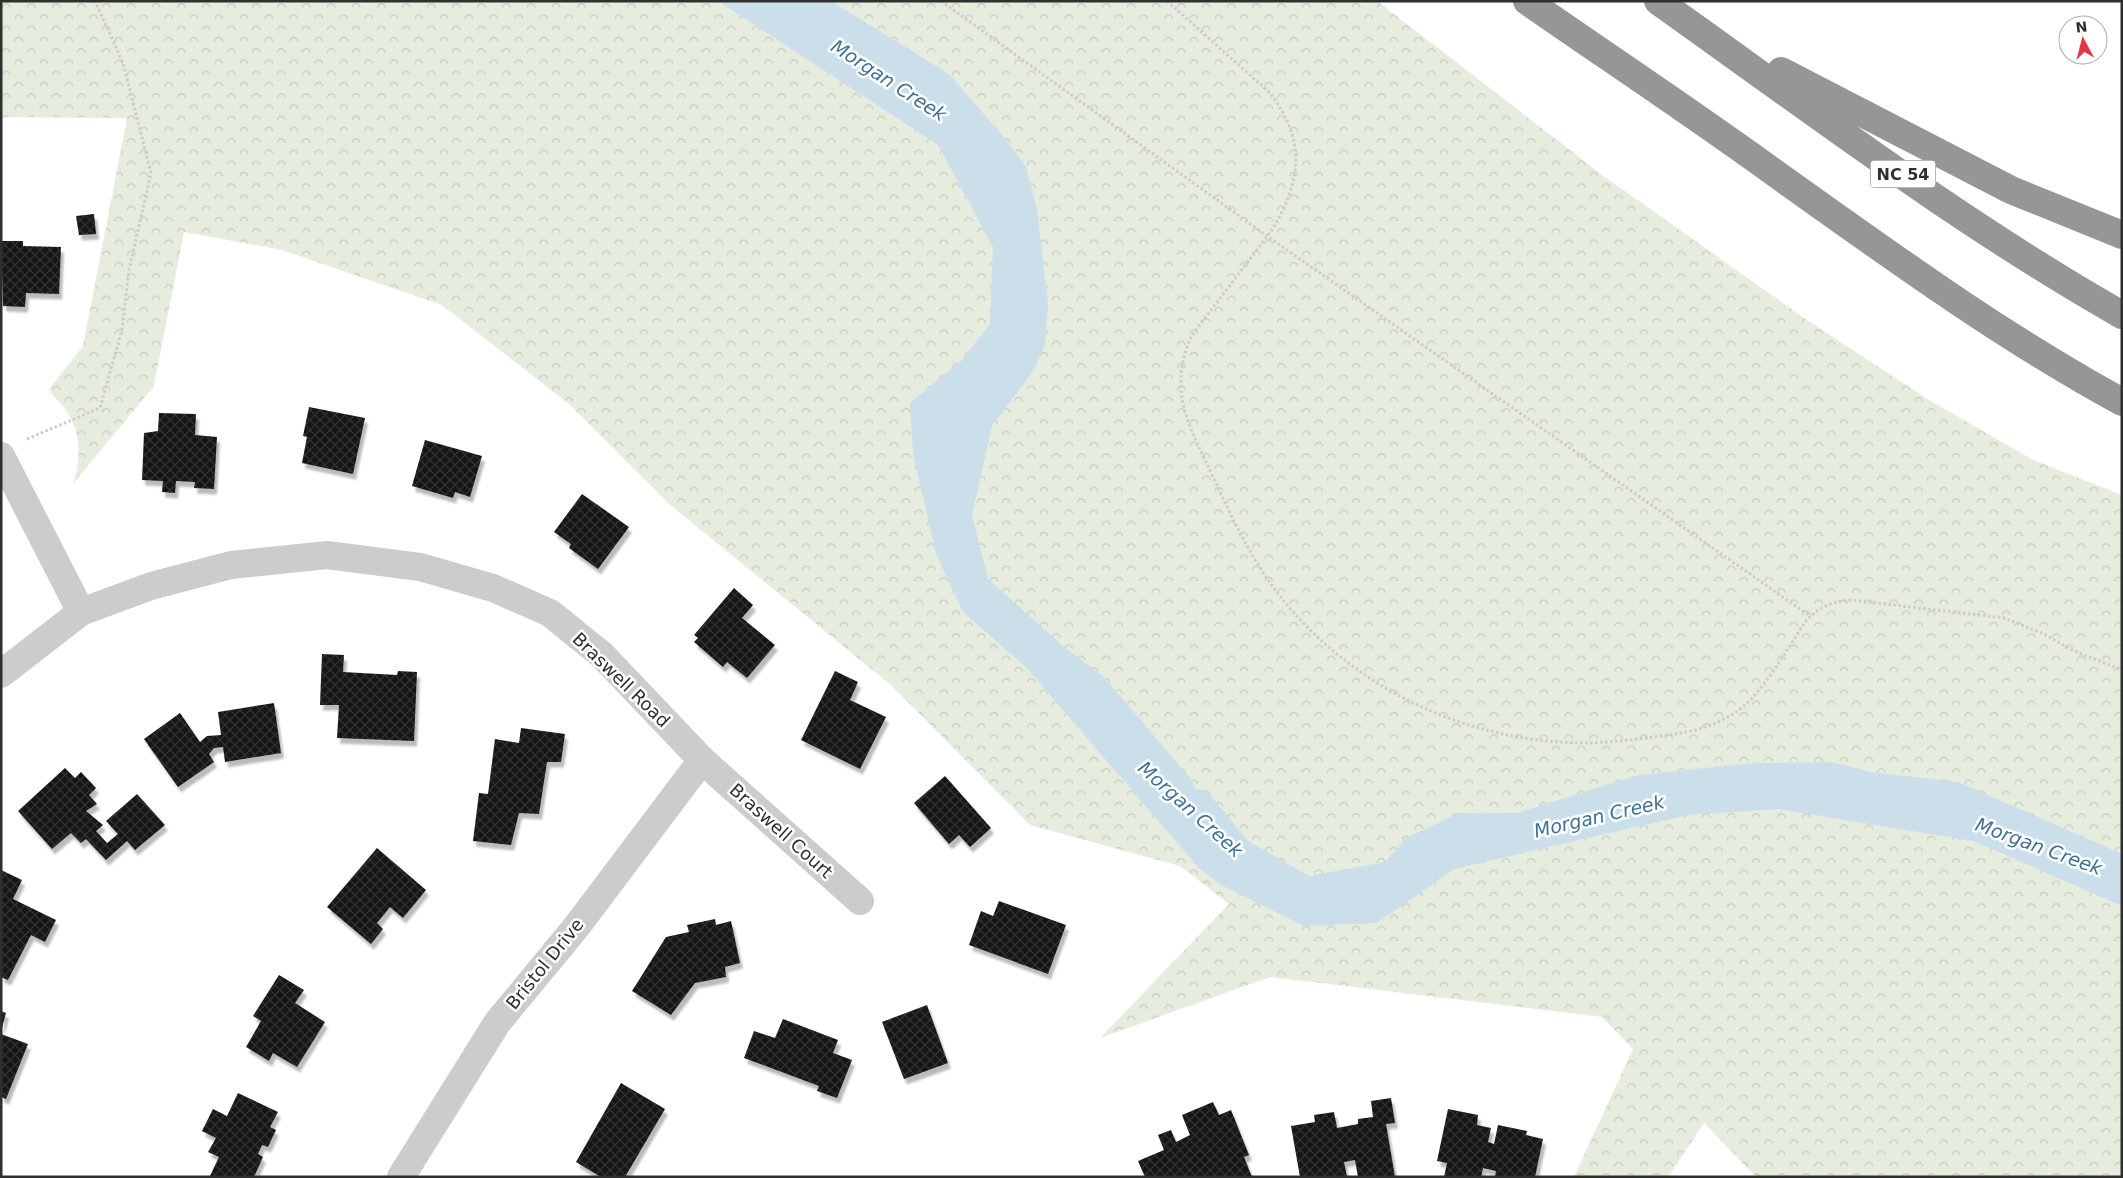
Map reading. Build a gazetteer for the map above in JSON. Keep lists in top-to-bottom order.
{
  "streets": {
    "highway": ["NC 54"],
    "street": ["Braswell Road", "Braswell Court", "Bristol Drive"]
  },
  "crossings": [
    ["Braswell Road", "Braswell Court"],
    ["Braswell Road", "Bristol Drive"],
    ["Braswell Court", "Bristol Drive"]
  ],
  "water": ["Morgan Creek"],
  "north": "top"
}
